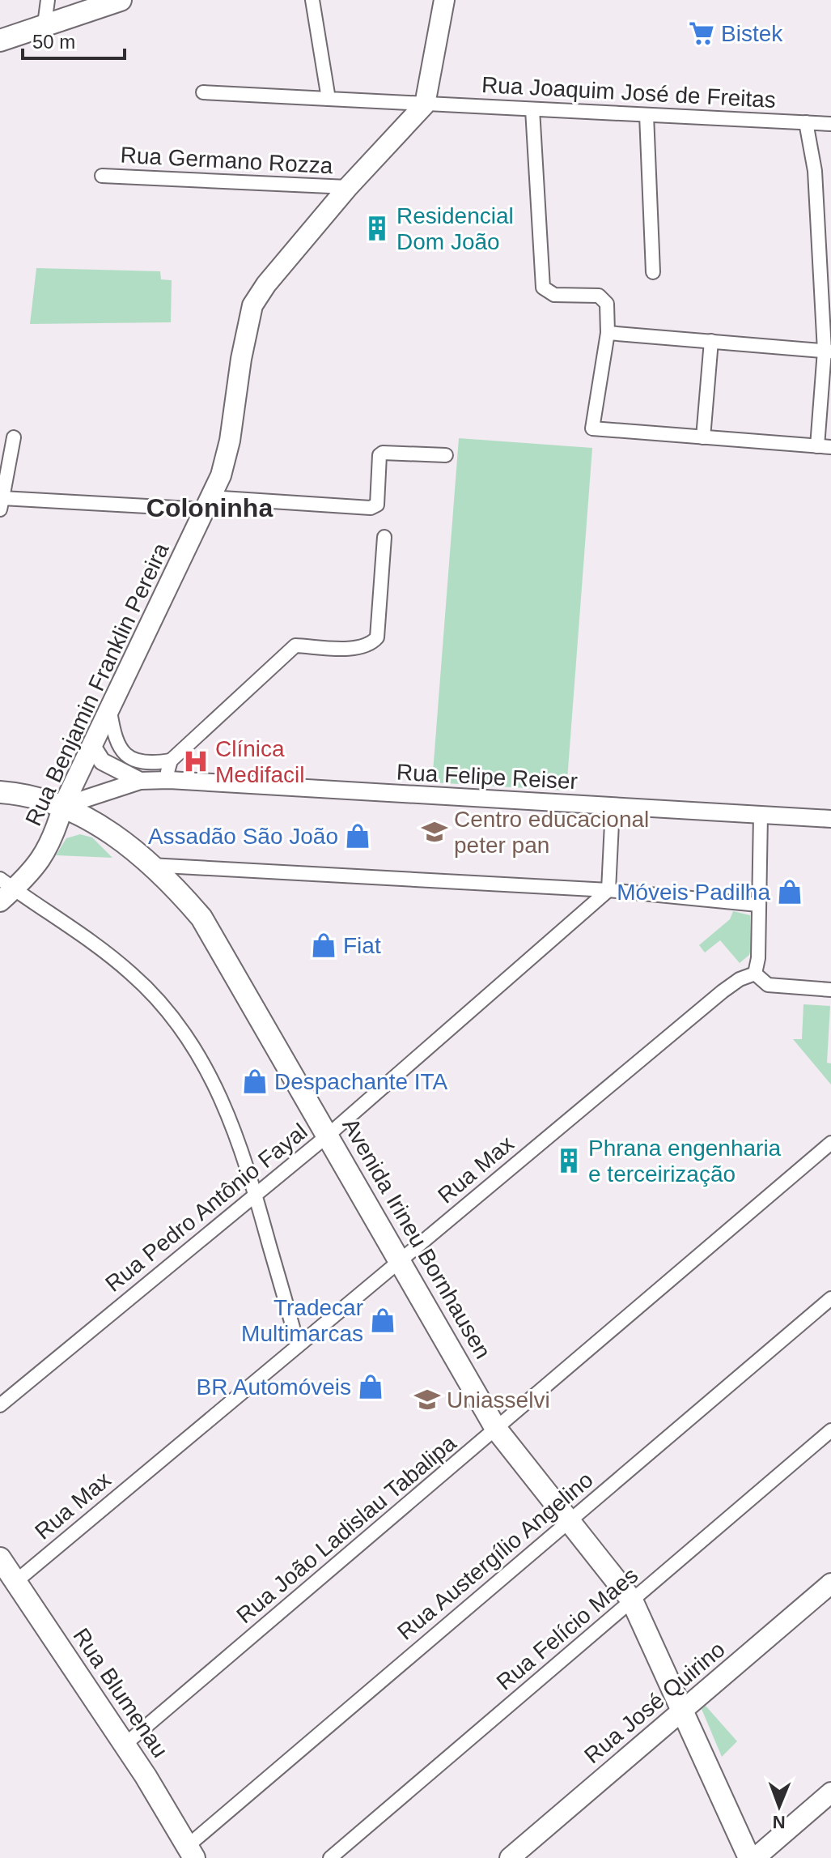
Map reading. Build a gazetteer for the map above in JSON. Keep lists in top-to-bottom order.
{
  "streets": {
    "main road": [
      "Rua Benjamin Franklin Pereira",
      "Avenida Irineu Bornhausen",
      "Rua Blumenau",
      "Rua José Quirino"
    ],
    "street": [
      "Rua Joaquim José de Freitas",
      "Rua Germano Rozza",
      "Rua Felipe Reiser",
      "Rua Max",
      "Rua Pedro Antônio Fayal",
      "Rua João Ladislau Tabalipa",
      "Rua Austergílio Angelino",
      "Rua Felício Maes"
    ]
  },
  "crossings": [
    ["Rua Joaquim José de Freitas", "Rua Benjamin Franklin Pereira"],
    ["Rua Germano Rozza", "Rua Benjamin Franklin Pereira"],
    ["Rua Benjamin Franklin Pereira", "Rua Felipe Reiser"],
    ["Rua Benjamin Franklin Pereira", "Avenida Irineu Bornhausen"],
    ["Rua Felipe Reiser", "Avenida Irineu Bornhausen"],
    ["Rua Max", "Avenida Irineu Bornhausen"],
    ["Rua Max", "Rua Blumenau"],
    ["Rua Pedro Antônio Fayal", "Avenida Irineu Bornhausen"],
    ["Avenida Irineu Bornhausen", "Rua João Ladislau Tabalipa"],
    ["Avenida Irineu Bornhausen", "Rua Austergílio Angelino"],
    ["Avenida Irineu Bornhausen", "Rua Felício Maes"],
    ["Avenida Irineu Bornhausen", "Rua José Quirino"],
    ["Rua João Ladislau Tabalipa", "Rua Blumenau"],
    ["Rua Austergílio Angelino", "Rua Blumenau"]
  ],
  "districts": ["Coloninha"],
  "places": {
    "supermarket": ["Bistek"],
    "building": ["Residencial Dom João", "Phrana engenharia e terceirização"],
    "hospital": ["Clínica Medifacil"],
    "school or university": ["Centro educacional peter pan", "Uniasselvi"],
    "shop": [
      "Assadão São João",
      "Móveis Padilha",
      "Fiat",
      "Despachante ITA",
      "Tradecar Multimarcas",
      "BR Automóveis"
    ]
  },
  "scale_bar": "50 m",
  "north": "bottom"
}
